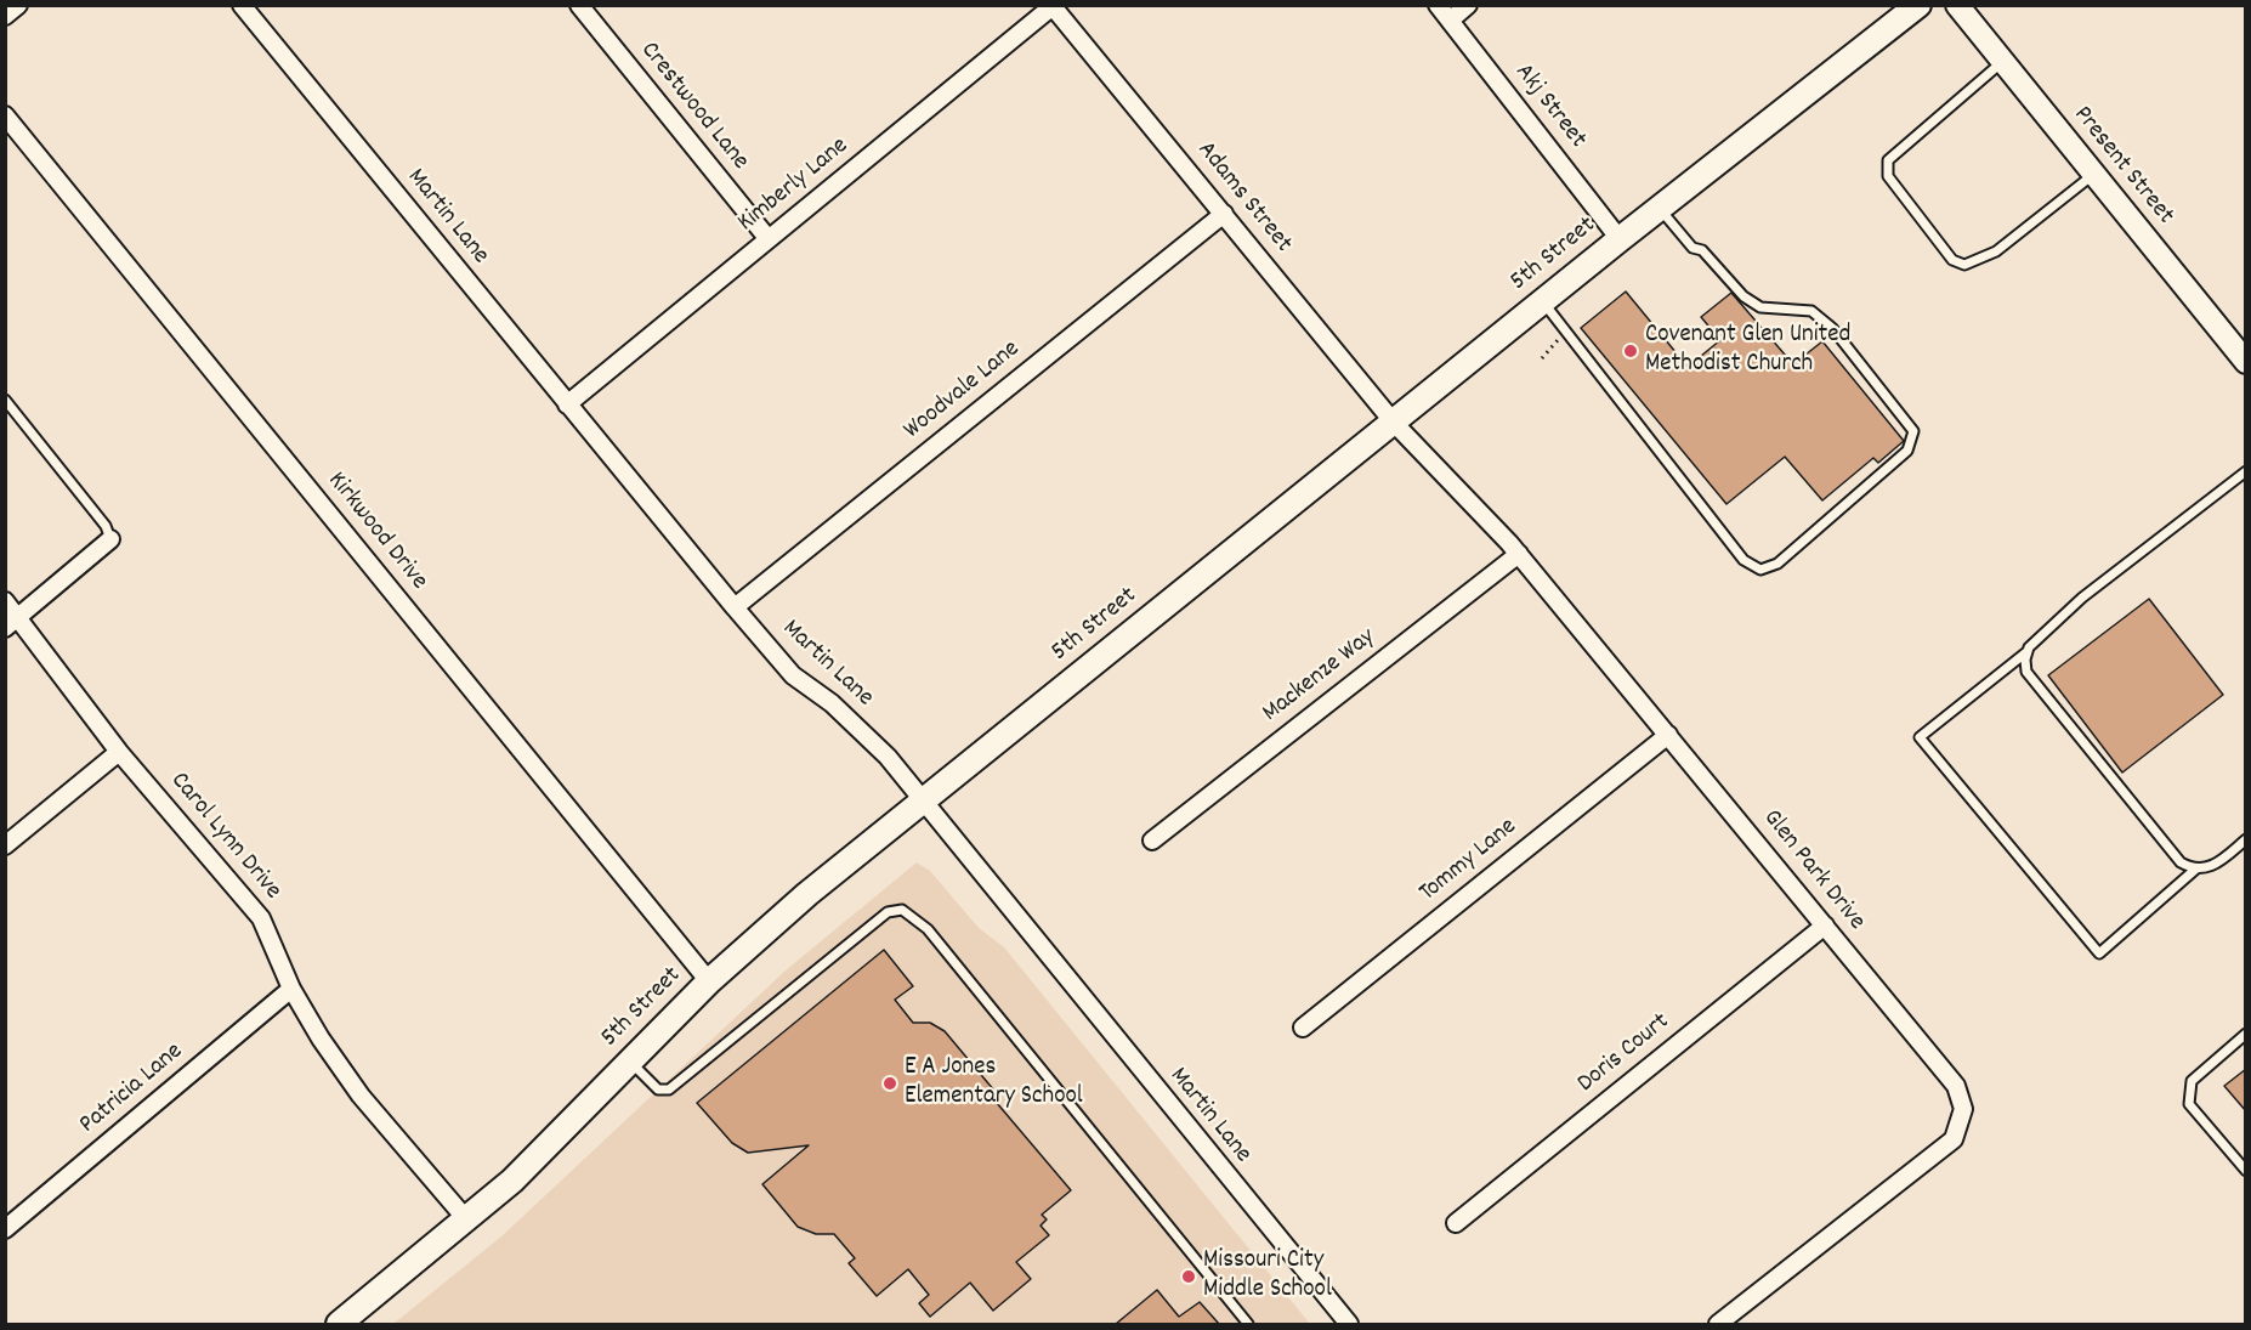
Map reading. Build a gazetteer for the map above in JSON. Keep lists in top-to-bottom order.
{
  "streets": {
    "main road": ["5th Street"],
    "street": [
      "Crestwood Lane",
      "Akj Street",
      "Present Street",
      "Kimberly Lane",
      "Adams Street",
      "Martin Lane",
      "Woodvale Lane",
      "Kirkwood Drive",
      "Mackenze Way",
      "Carol Lynn Drive",
      "Tommy Lane",
      "Glen Park Drive",
      "Doris Court",
      "Patricia Lane"
    ]
  },
  "crossings": [
    ["Crestwood Lane", "Kimberly Lane"],
    ["Akj Street", "5th Street"],
    ["Kimberly Lane", "Adams Street"],
    ["Kimberly Lane", "Martin Lane"],
    ["Adams Street", "5th Street"],
    ["Adams Street", "Woodvale Lane"],
    ["Adams Street", "Glen Park Drive"],
    ["Martin Lane", "5th Street"],
    ["Martin Lane", "Woodvale Lane"],
    ["5th Street", "Kirkwood Drive"],
    ["5th Street", "Carol Lynn Drive"],
    ["5th Street", "Glen Park Drive"],
    ["Mackenze Way", "Glen Park Drive"],
    ["Carol Lynn Drive", "Patricia Lane"],
    ["Tommy Lane", "Glen Park Drive"],
    ["Glen Park Drive", "Doris Court"]
  ],
  "places": ["Covenant Glen United Methodist Church", "E A Jones Elementary School", "Missouri City Middle School"]
}
